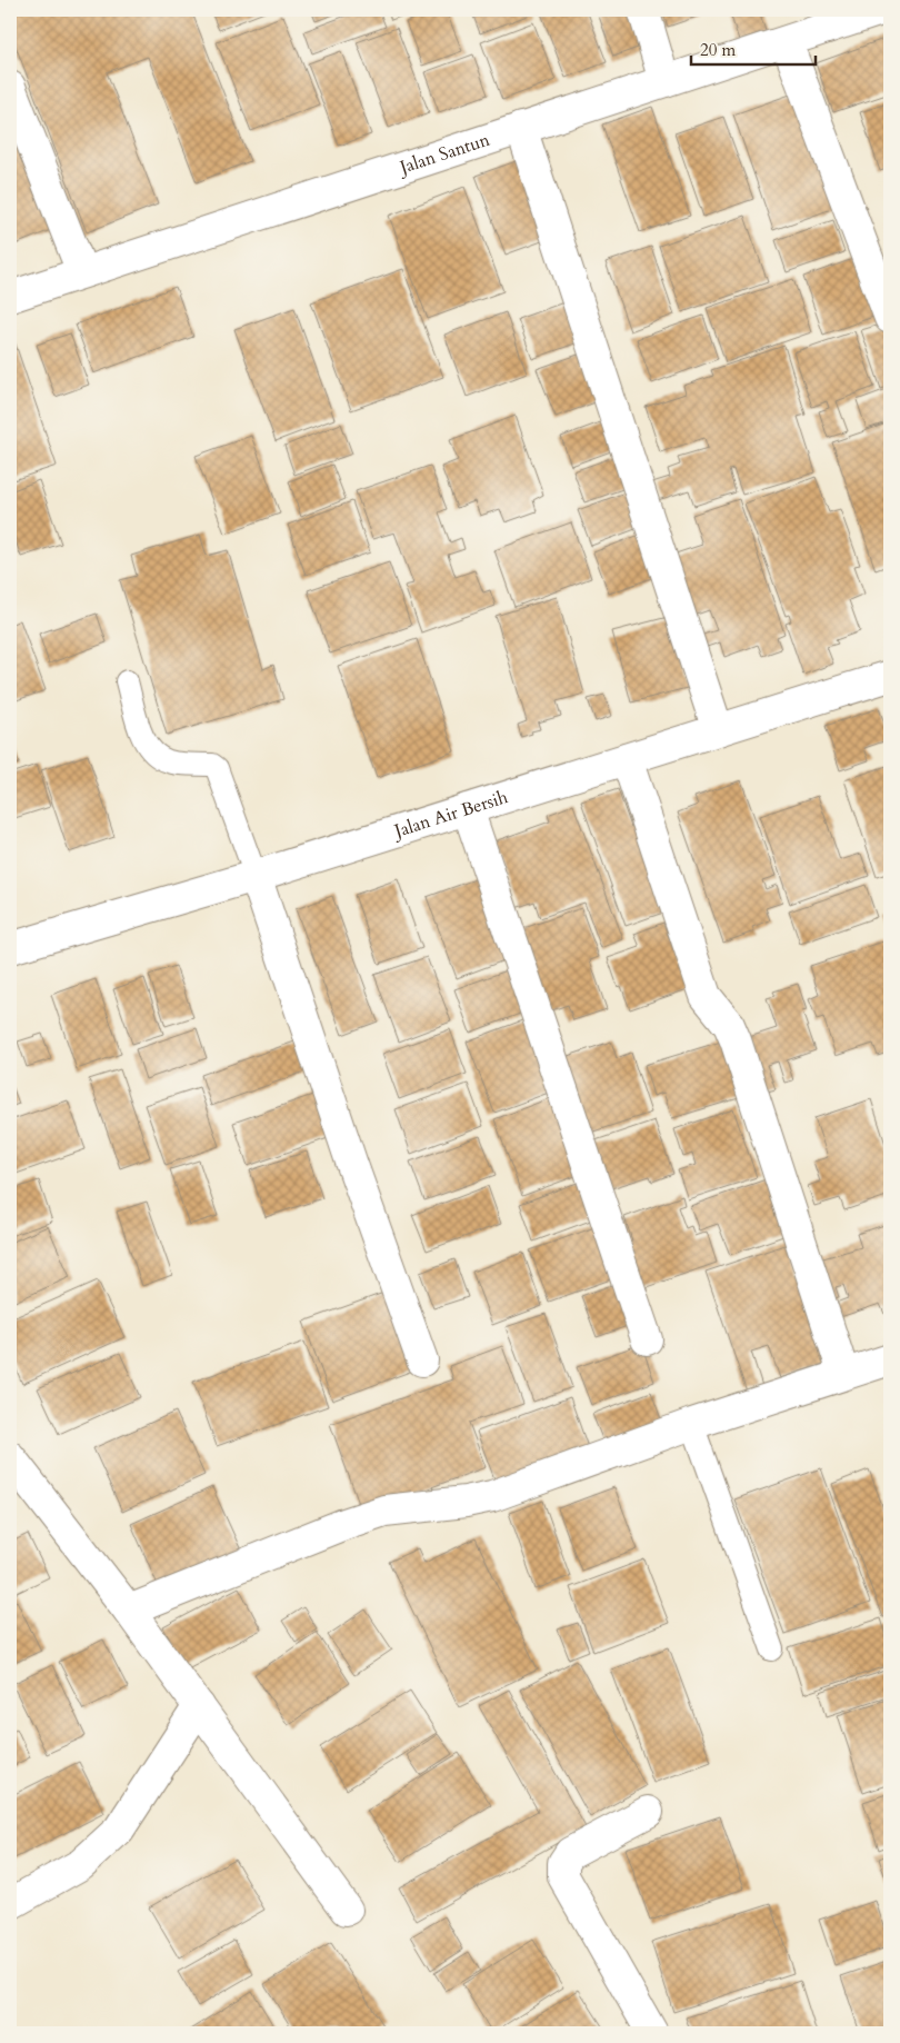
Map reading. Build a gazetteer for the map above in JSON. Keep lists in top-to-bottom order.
{
  "streets": {
    "street": ["Jalan Santun", "Jalan Air Bersih"]
  },
  "scale_bar": "20 m"
}
